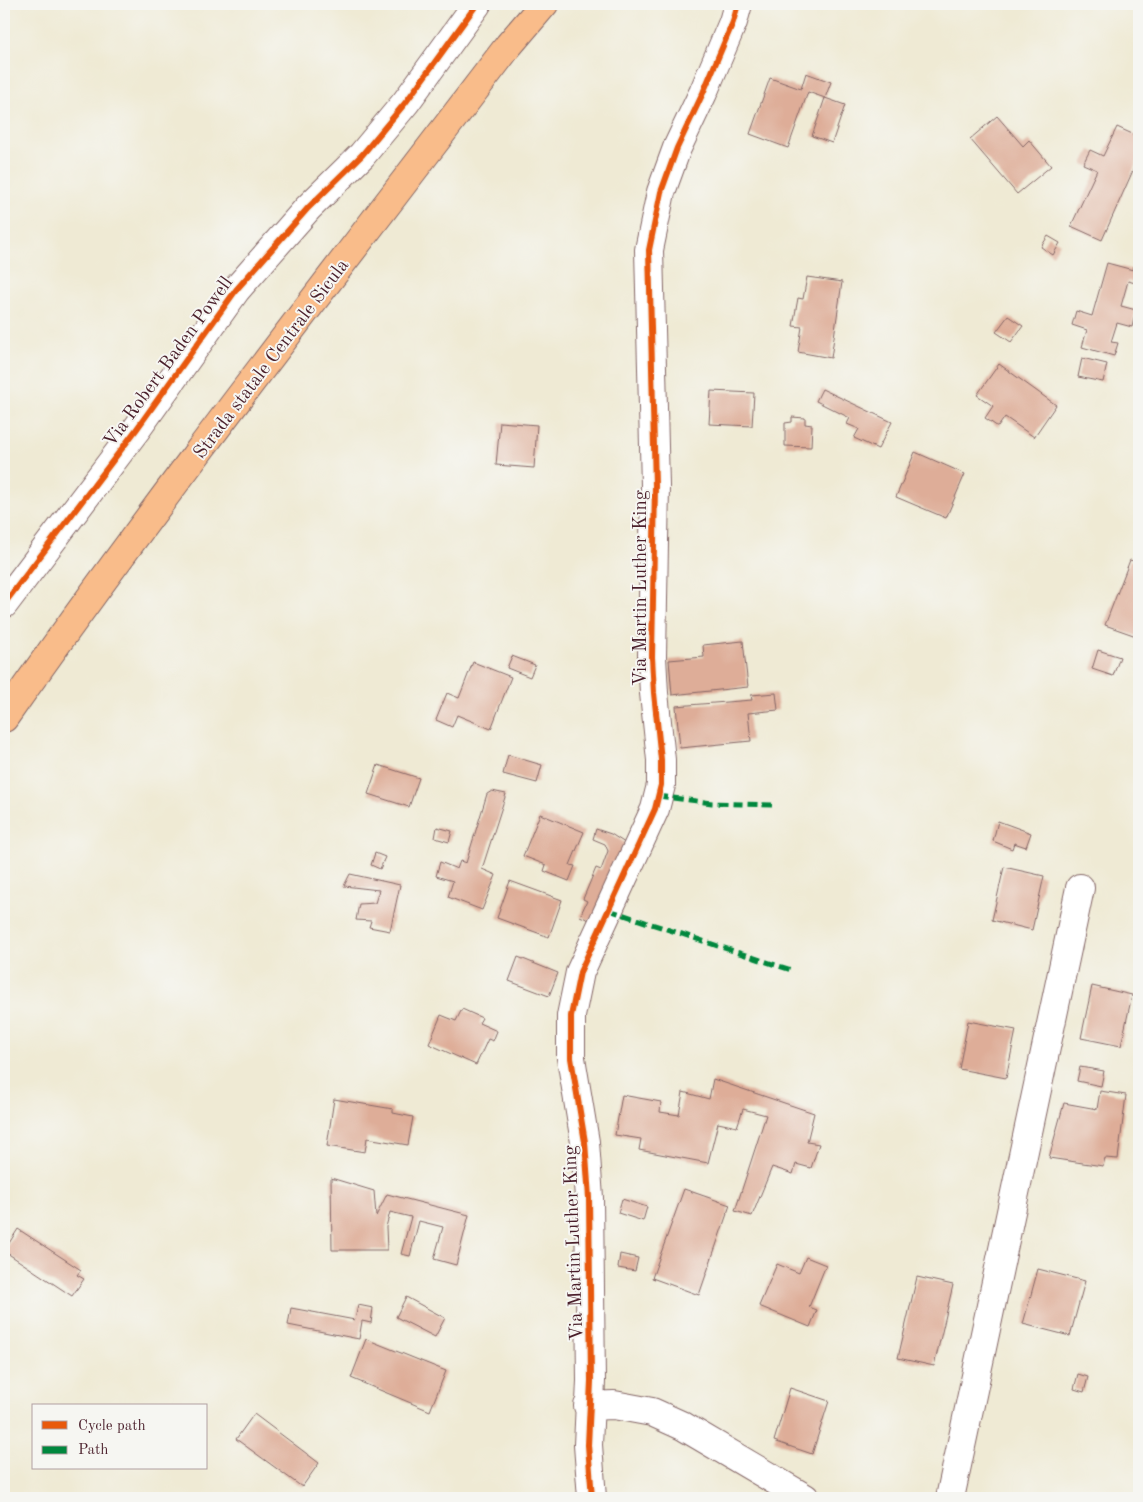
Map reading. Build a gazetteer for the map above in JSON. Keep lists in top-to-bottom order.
{
  "streets": {
    "main road": ["Strada statale Centrale Sicula"],
    "street": ["Via Robert Baden Powell", "Via Martin Luther King"]
  },
  "legend": ["Cycle path", "Path"]
}
